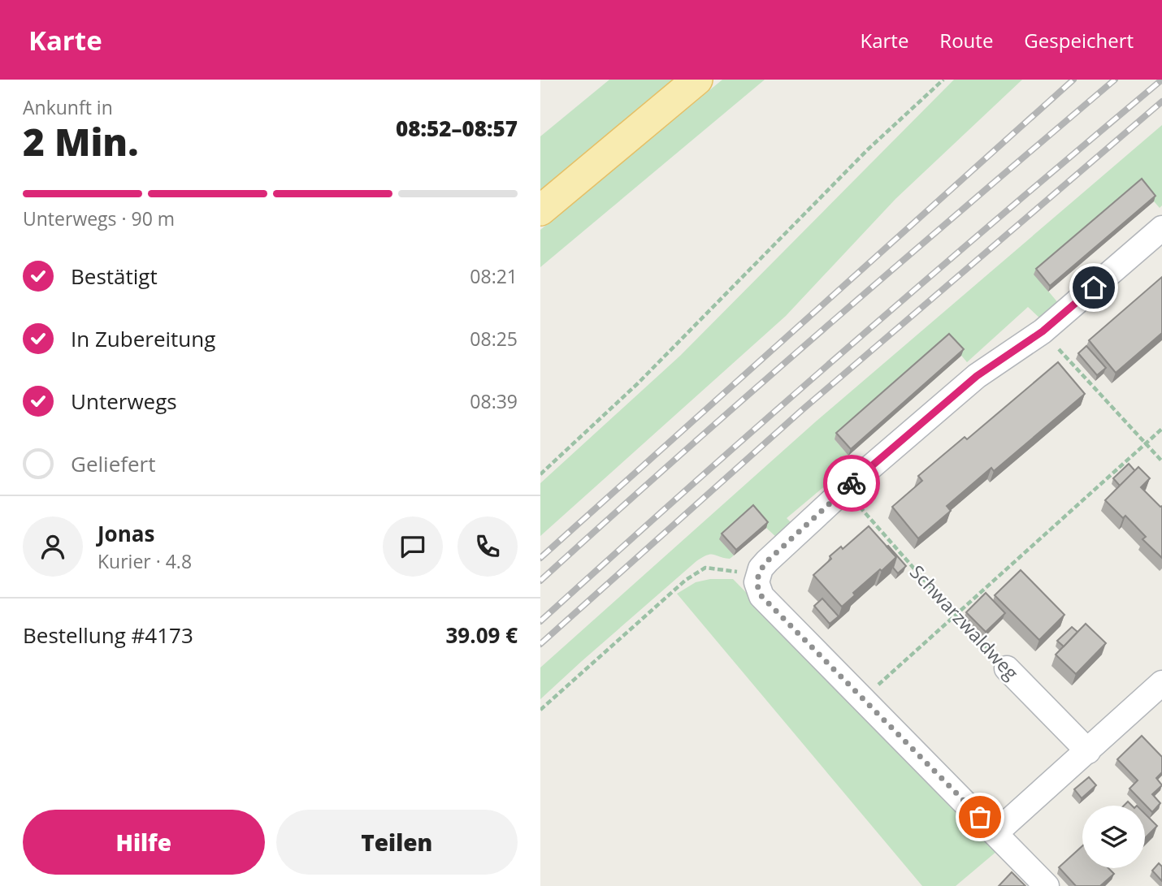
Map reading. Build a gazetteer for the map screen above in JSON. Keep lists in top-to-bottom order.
{
  "streets": {
    "street": ["Schwarzwaldweg"]
  },
  "page": {
    "header": "Karte",
    "nav": ["Karte", "Route", "Gespeichert"],
    "heading": ["2 Min.", "Ankunft in", "08:52–08:57"],
    "panel": [
      "Jonas",
      "Kurier · 4.8",
      "Bestellung #4173",
      "39.09 €"
    ],
    "bar": "Unterwegs · 90 m",
    "list": [
      ["Bestätigt", "08:21"],
      ["In Zubereitung", "08:25"],
      ["Unterwegs", "08:39"],
      "Geliefert"
    ],
    "buttons": ["Hilfe", "Teilen"]
  }
}
